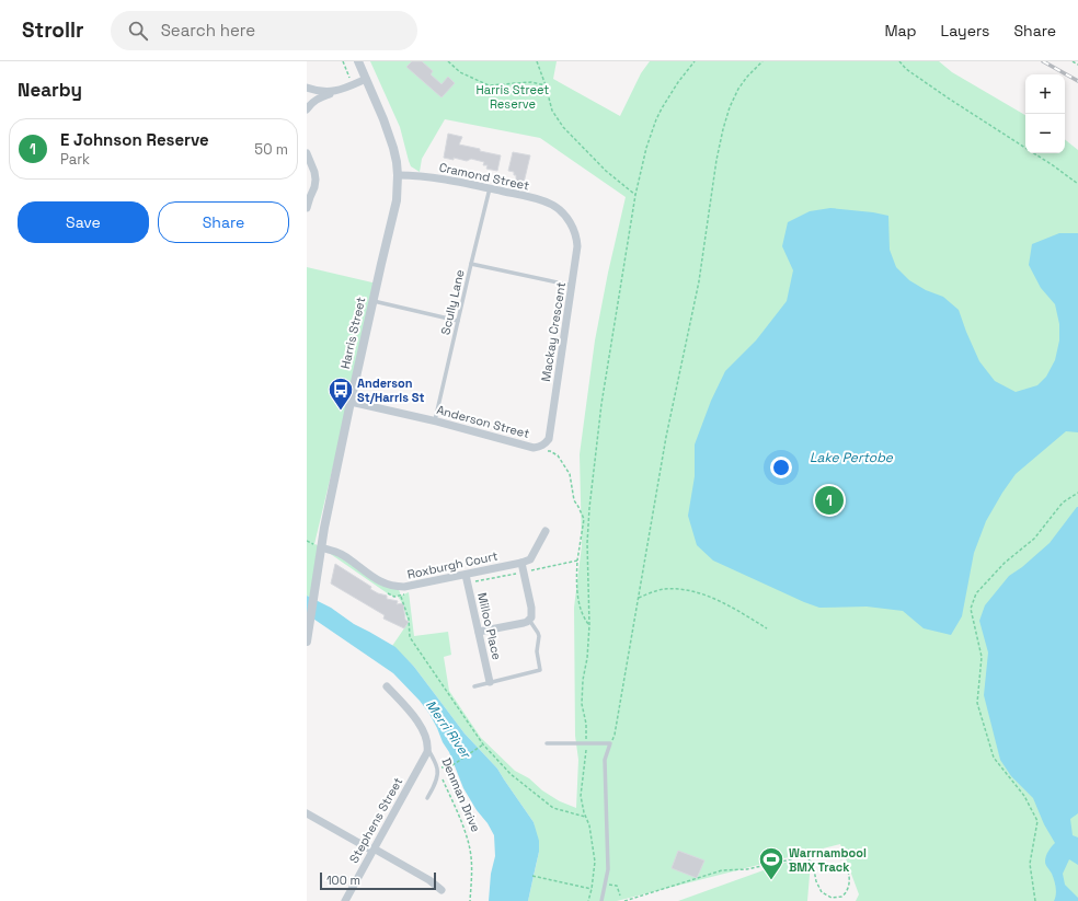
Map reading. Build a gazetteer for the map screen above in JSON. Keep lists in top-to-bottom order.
{
  "streets": {
    "street": [
      "Cramond Street",
      "Mackay Crescent",
      "Harris Street",
      "Anderson Street",
      "Roxburgh Court",
      "Milloo Place",
      "Denman Drive",
      "Stephens Street"
    ],
    "lane": ["Scully Lane"]
  },
  "crossings": [
    ["Cramond Street", "Scully Lane"],
    ["Cramond Street", "Mackay Crescent"],
    ["Cramond Street", "Harris Street"],
    ["Scully Lane", "Anderson Street"],
    ["Mackay Crescent", "Anderson Street"],
    ["Harris Street", "Anderson Street"],
    ["Harris Street", "Roxburgh Court"],
    ["Roxburgh Court", "Milloo Place"],
    ["Denman Drive", "Stephens Street"]
  ],
  "water": ["Lake Pertobe", "Merri River"],
  "parks": ["Harris Street Reserve"],
  "places": {
    "bus stop": ["Anderson St/Harris St"],
    "sports": ["Warrnambool BMX Track"]
  },
  "scale_bar": "100 m",
  "page": {
    "header": "Strollr",
    "search": "Search here",
    "nav": ["Map", "Layers", "Share"],
    "heading": "Nearby",
    "map_buttons": ["+", "−"],
    "list": [
      {
        "mark": "1",
        "name": "E Johnson Reserve",
        "note": "Park",
        "value": "50 m"
      }
    ],
    "buttons": ["Save", "Share"],
    "pins": "1",
    "scale": "100 m"
  }
}
